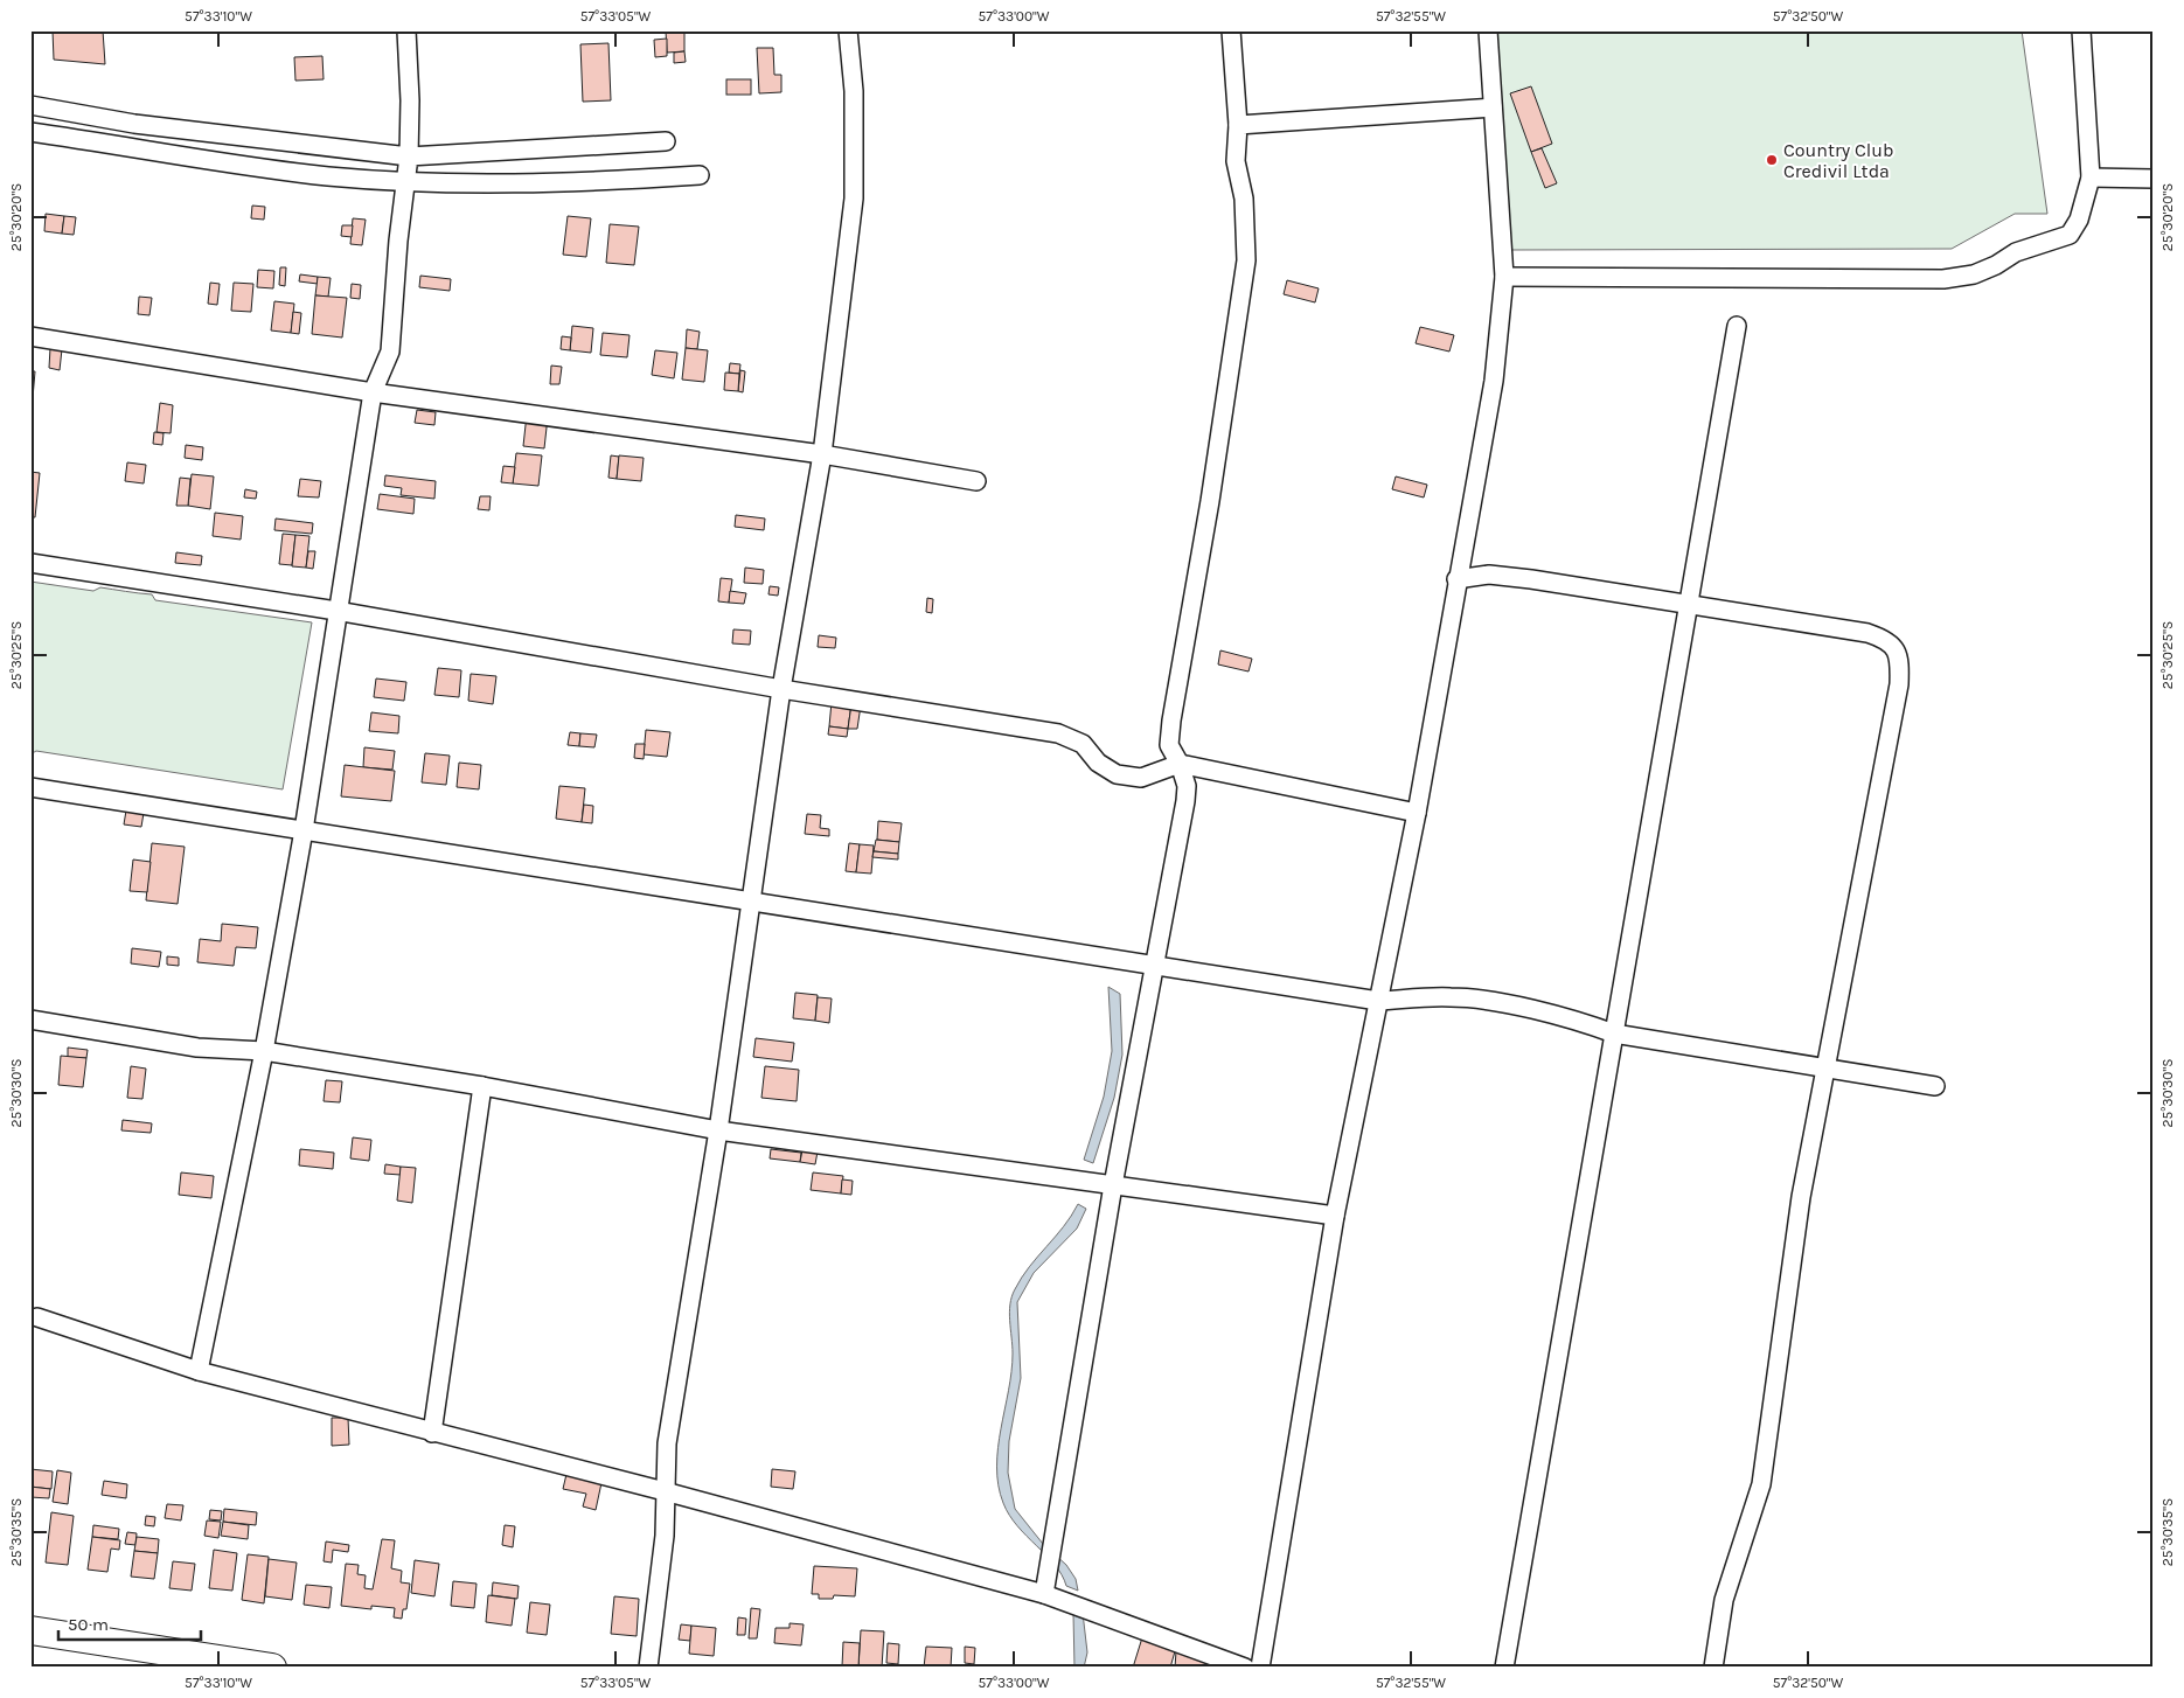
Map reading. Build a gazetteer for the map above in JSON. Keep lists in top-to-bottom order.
{
  "places": ["Country Club Credivil Ltda"],
  "scale_bar": "50 m",
  "coordinates": [
    "57°33'10\"W",
    "57°33'05\"W",
    "57°33'00\"W",
    "57°32'55\"W",
    "57°32'50\"W",
    "25°30'20\"S",
    "25°30'25\"S",
    "25°30'30\"S",
    "25°30'35\"S"
  ]
}
